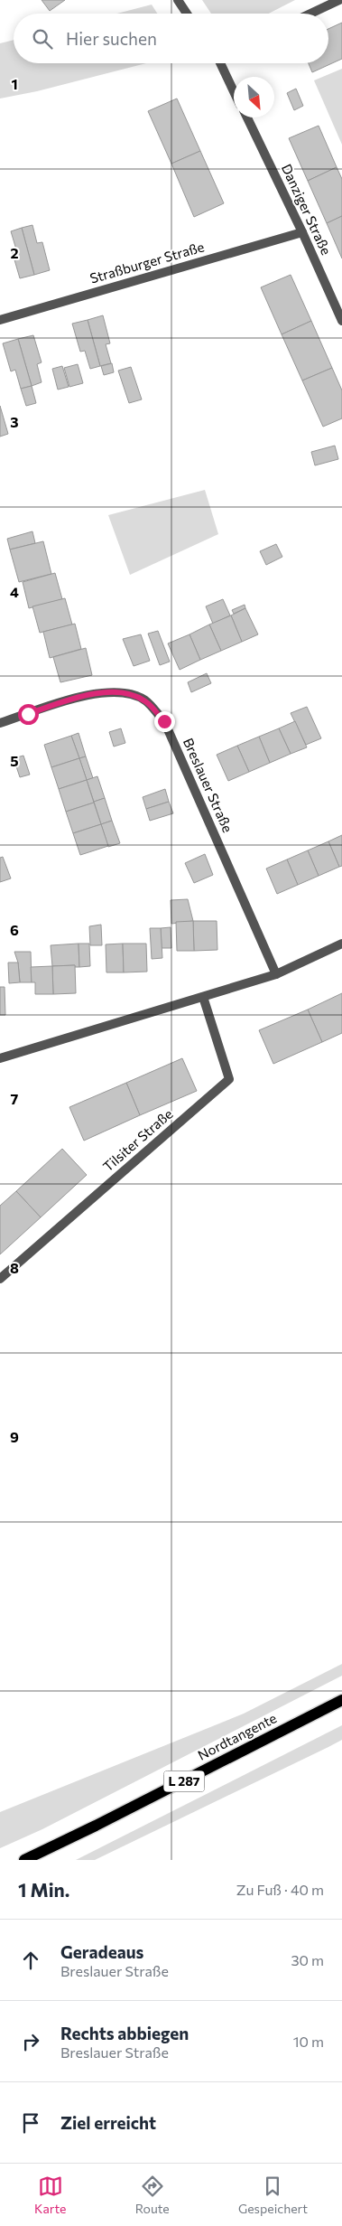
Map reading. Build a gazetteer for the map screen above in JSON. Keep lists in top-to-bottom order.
{
  "streets": {
    "main road": ["Nordtangente", "L 287"],
    "street": [
      "Danziger Straße",
      "Straßburger Straße",
      "Breslauer Straße",
      "Tilsiter Straße"
    ]
  },
  "crossings": [
    ["Danziger Straße", "Straßburger Straße"]
  ],
  "north": "bottom right",
  "page": {
    "search": "Hier suchen",
    "heading": ["1 Min.", "Zu Fuß · 40 m"],
    "list": [
      ["Geradeaus", "Breslauer Straße", "30 m"],
      ["Rechts abbiegen", "Breslauer Straße", "10 m"],
      "Ziel erreicht"
    ],
    "nav": ["Karte", "Route", "Gespeichert"]
  },
  "grid": {
    "rows": [
      "1",
      "2",
      "3",
      "4",
      "5",
      "6",
      "7",
      "8",
      "9"
    ]
  }
}
